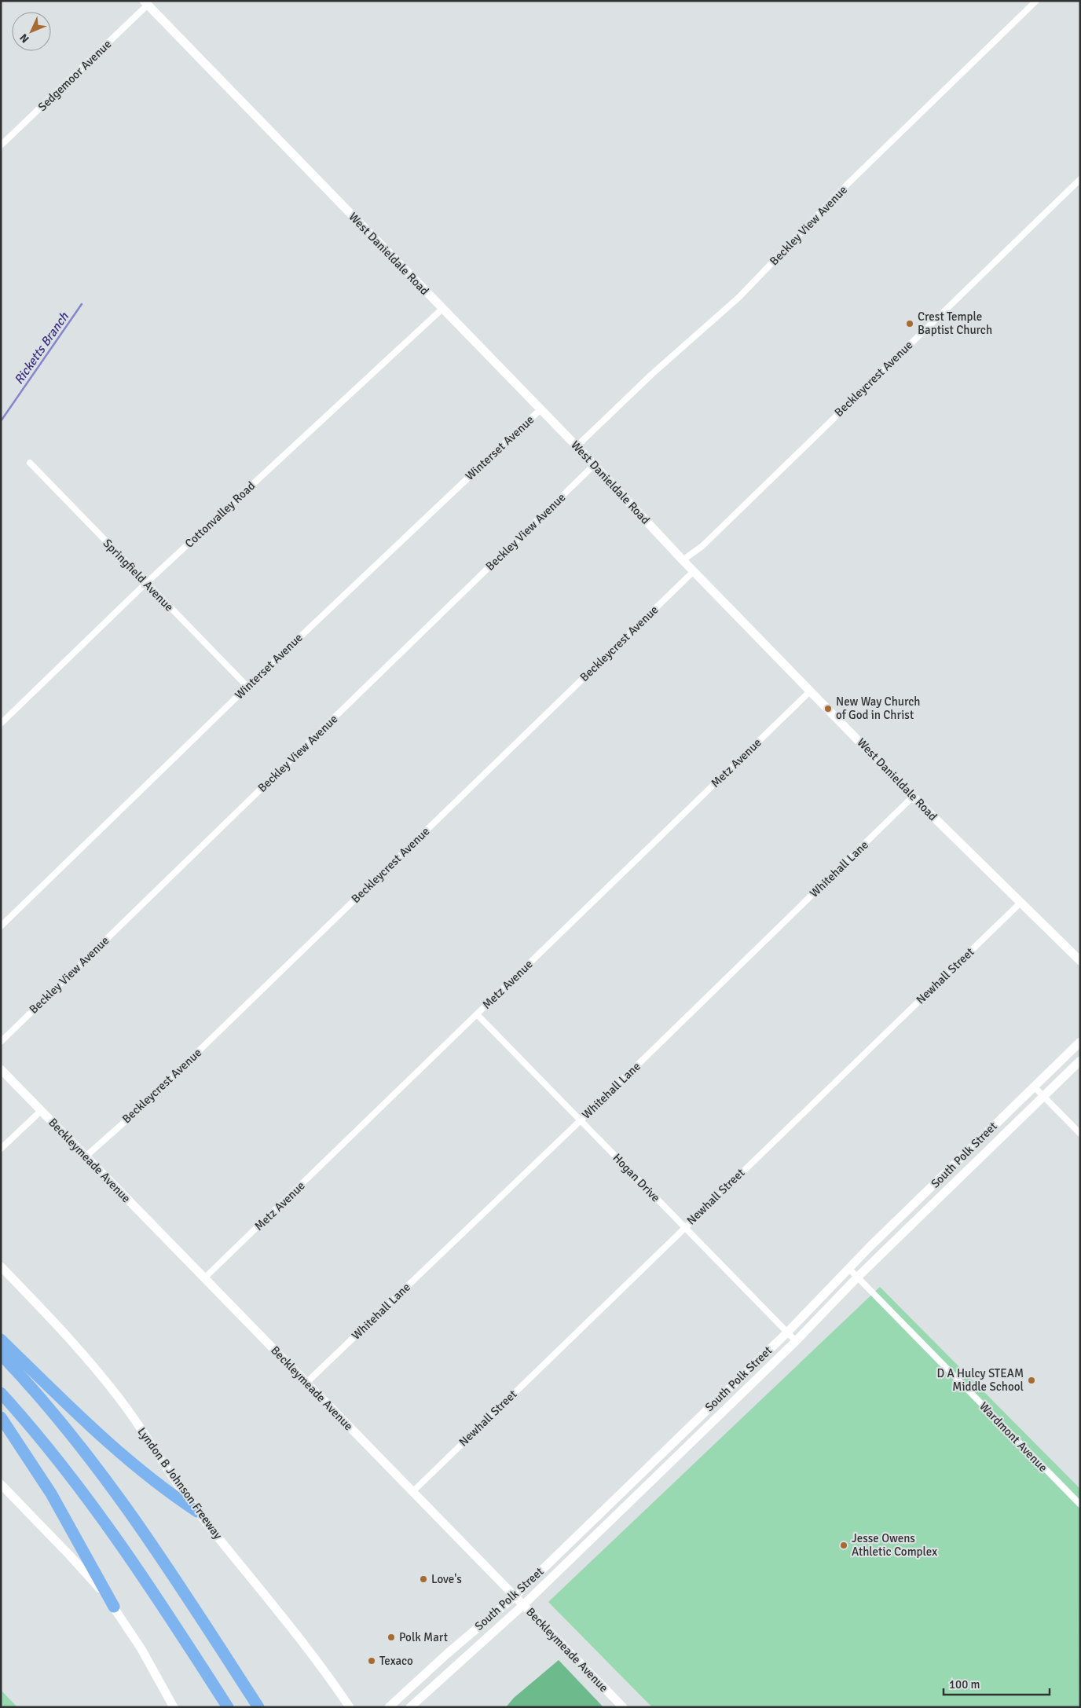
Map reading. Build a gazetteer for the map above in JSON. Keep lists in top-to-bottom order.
{
  "streets": {
    "main road": [
      "West Danieldale Road",
      "South Polk Street",
      "Beckleymeade Avenue",
      "Lyndon B Johnson Freeway"
    ],
    "street": [
      "Sedgemoor Avenue",
      "Beckley View Avenue",
      "Beckleycrest Avenue",
      "Winterset Avenue",
      "Cottonvalley Road",
      "Springfield Avenue",
      "Metz Avenue",
      "Whitehall Lane",
      "Newhall Street",
      "Hogan Drive",
      "Wardmont Avenue"
    ]
  },
  "crossings": [
    ["Sedgemoor Avenue", "West Danieldale Road"],
    ["Beckley View Avenue", "West Danieldale Road"],
    ["West Danieldale Road", "Beckleycrest Avenue"],
    ["West Danieldale Road", "Winterset Avenue"],
    ["West Danieldale Road", "Cottonvalley Road"],
    ["West Danieldale Road", "Metz Avenue"],
    ["West Danieldale Road", "Whitehall Lane"],
    ["West Danieldale Road", "Newhall Street"],
    ["Beckleycrest Avenue", "Beckleymeade Avenue"],
    ["Winterset Avenue", "Springfield Avenue"],
    ["Cottonvalley Road", "Springfield Avenue"],
    ["Metz Avenue", "Beckleymeade Avenue"],
    ["Metz Avenue", "Hogan Drive"],
    ["Whitehall Lane", "Beckleymeade Avenue"],
    ["Whitehall Lane", "Hogan Drive"],
    ["Newhall Street", "Beckleymeade Avenue"],
    ["Newhall Street", "Hogan Drive"],
    ["South Polk Street", "Beckleymeade Avenue"],
    ["South Polk Street", "Hogan Drive"],
    ["South Polk Street", "Wardmont Avenue"]
  ],
  "water": ["Ricketts Branch"],
  "places": [
    "Crest Temple Baptist Church",
    "New Way Church of God in Christ",
    "D A Hulcy STEAM Middle School",
    "Jesse Owens Athletic Complex",
    "Love's",
    "Polk Mart",
    "Texaco"
  ],
  "scale_bar": "100 m",
  "north": "bottom left"
}
